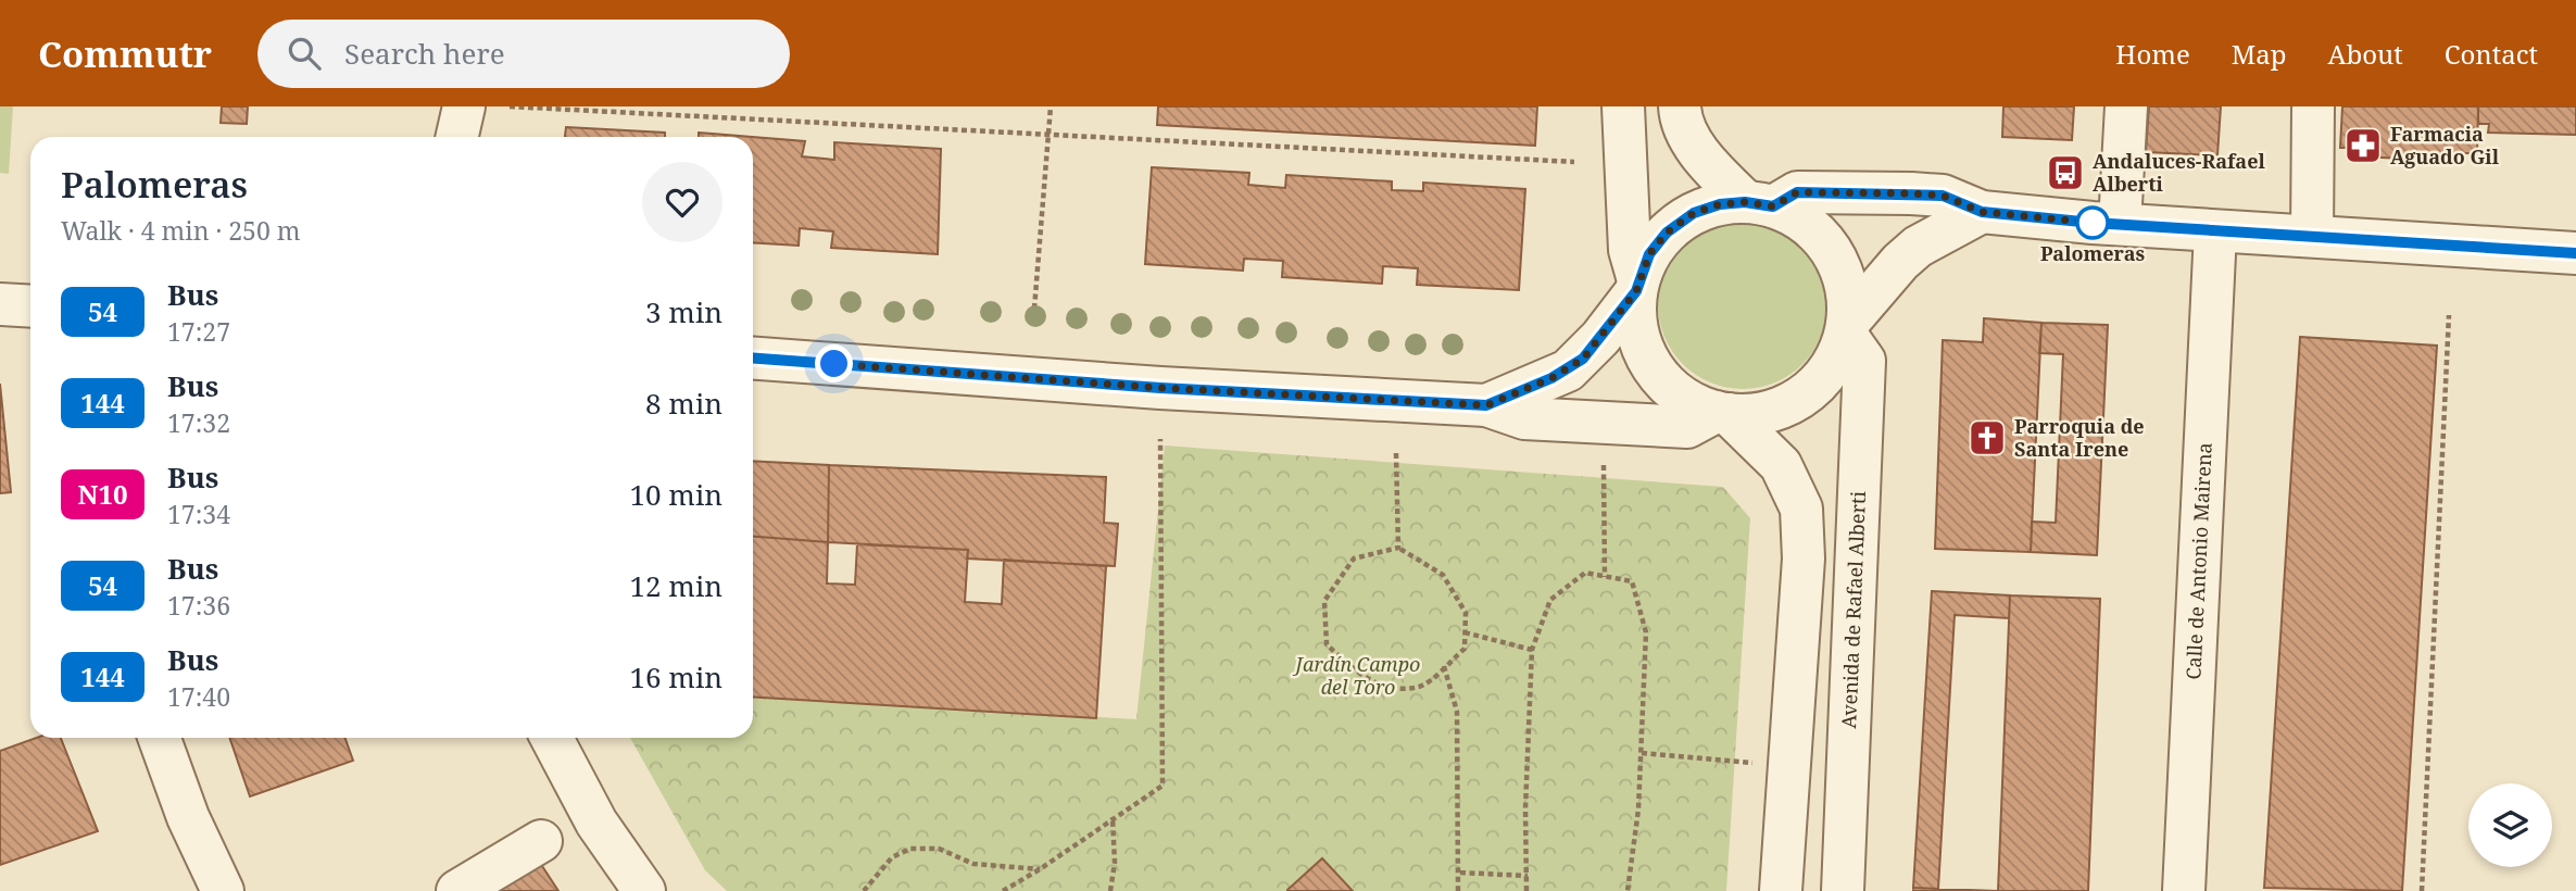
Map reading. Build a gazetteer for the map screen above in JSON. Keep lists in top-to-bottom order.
{
  "streets": {
    "street": ["Calle de Antonio Mairena", "Avenida de Rafael Alberti"]
  },
  "parks": ["Jardín Campo del Toro"],
  "places": {
    "pharmacy": ["Farmacia Aguado Gil"],
    "bus stop": ["Andaluces-Rafael Alberti"],
    "other": ["Palomeras"],
    "church": ["Parroquia de Santa Irene"]
  },
  "lines": ["bus line 54"],
  "page": {
    "header": "Commutr",
    "search": "Search here",
    "nav": [
      "Home",
      "Map",
      "About",
      "Contact"
    ],
    "heading": ["Palomeras", "Walk · 4 min · 250 m"],
    "list": [
      {
        "mark": "54",
        "name": "Bus",
        "note": "17:27",
        "value": "3 min"
      },
      {
        "mark": "144",
        "name": "Bus",
        "note": "17:32",
        "value": "8 min"
      },
      {
        "mark": "N10",
        "name": "Bus",
        "note": "17:34",
        "value": "10 min"
      },
      {
        "mark": "54",
        "name": "Bus",
        "note": "17:36",
        "value": "12 min"
      },
      {
        "mark": "144",
        "name": "Bus",
        "note": "17:40",
        "value": "16 min"
      }
    ]
  }
}
